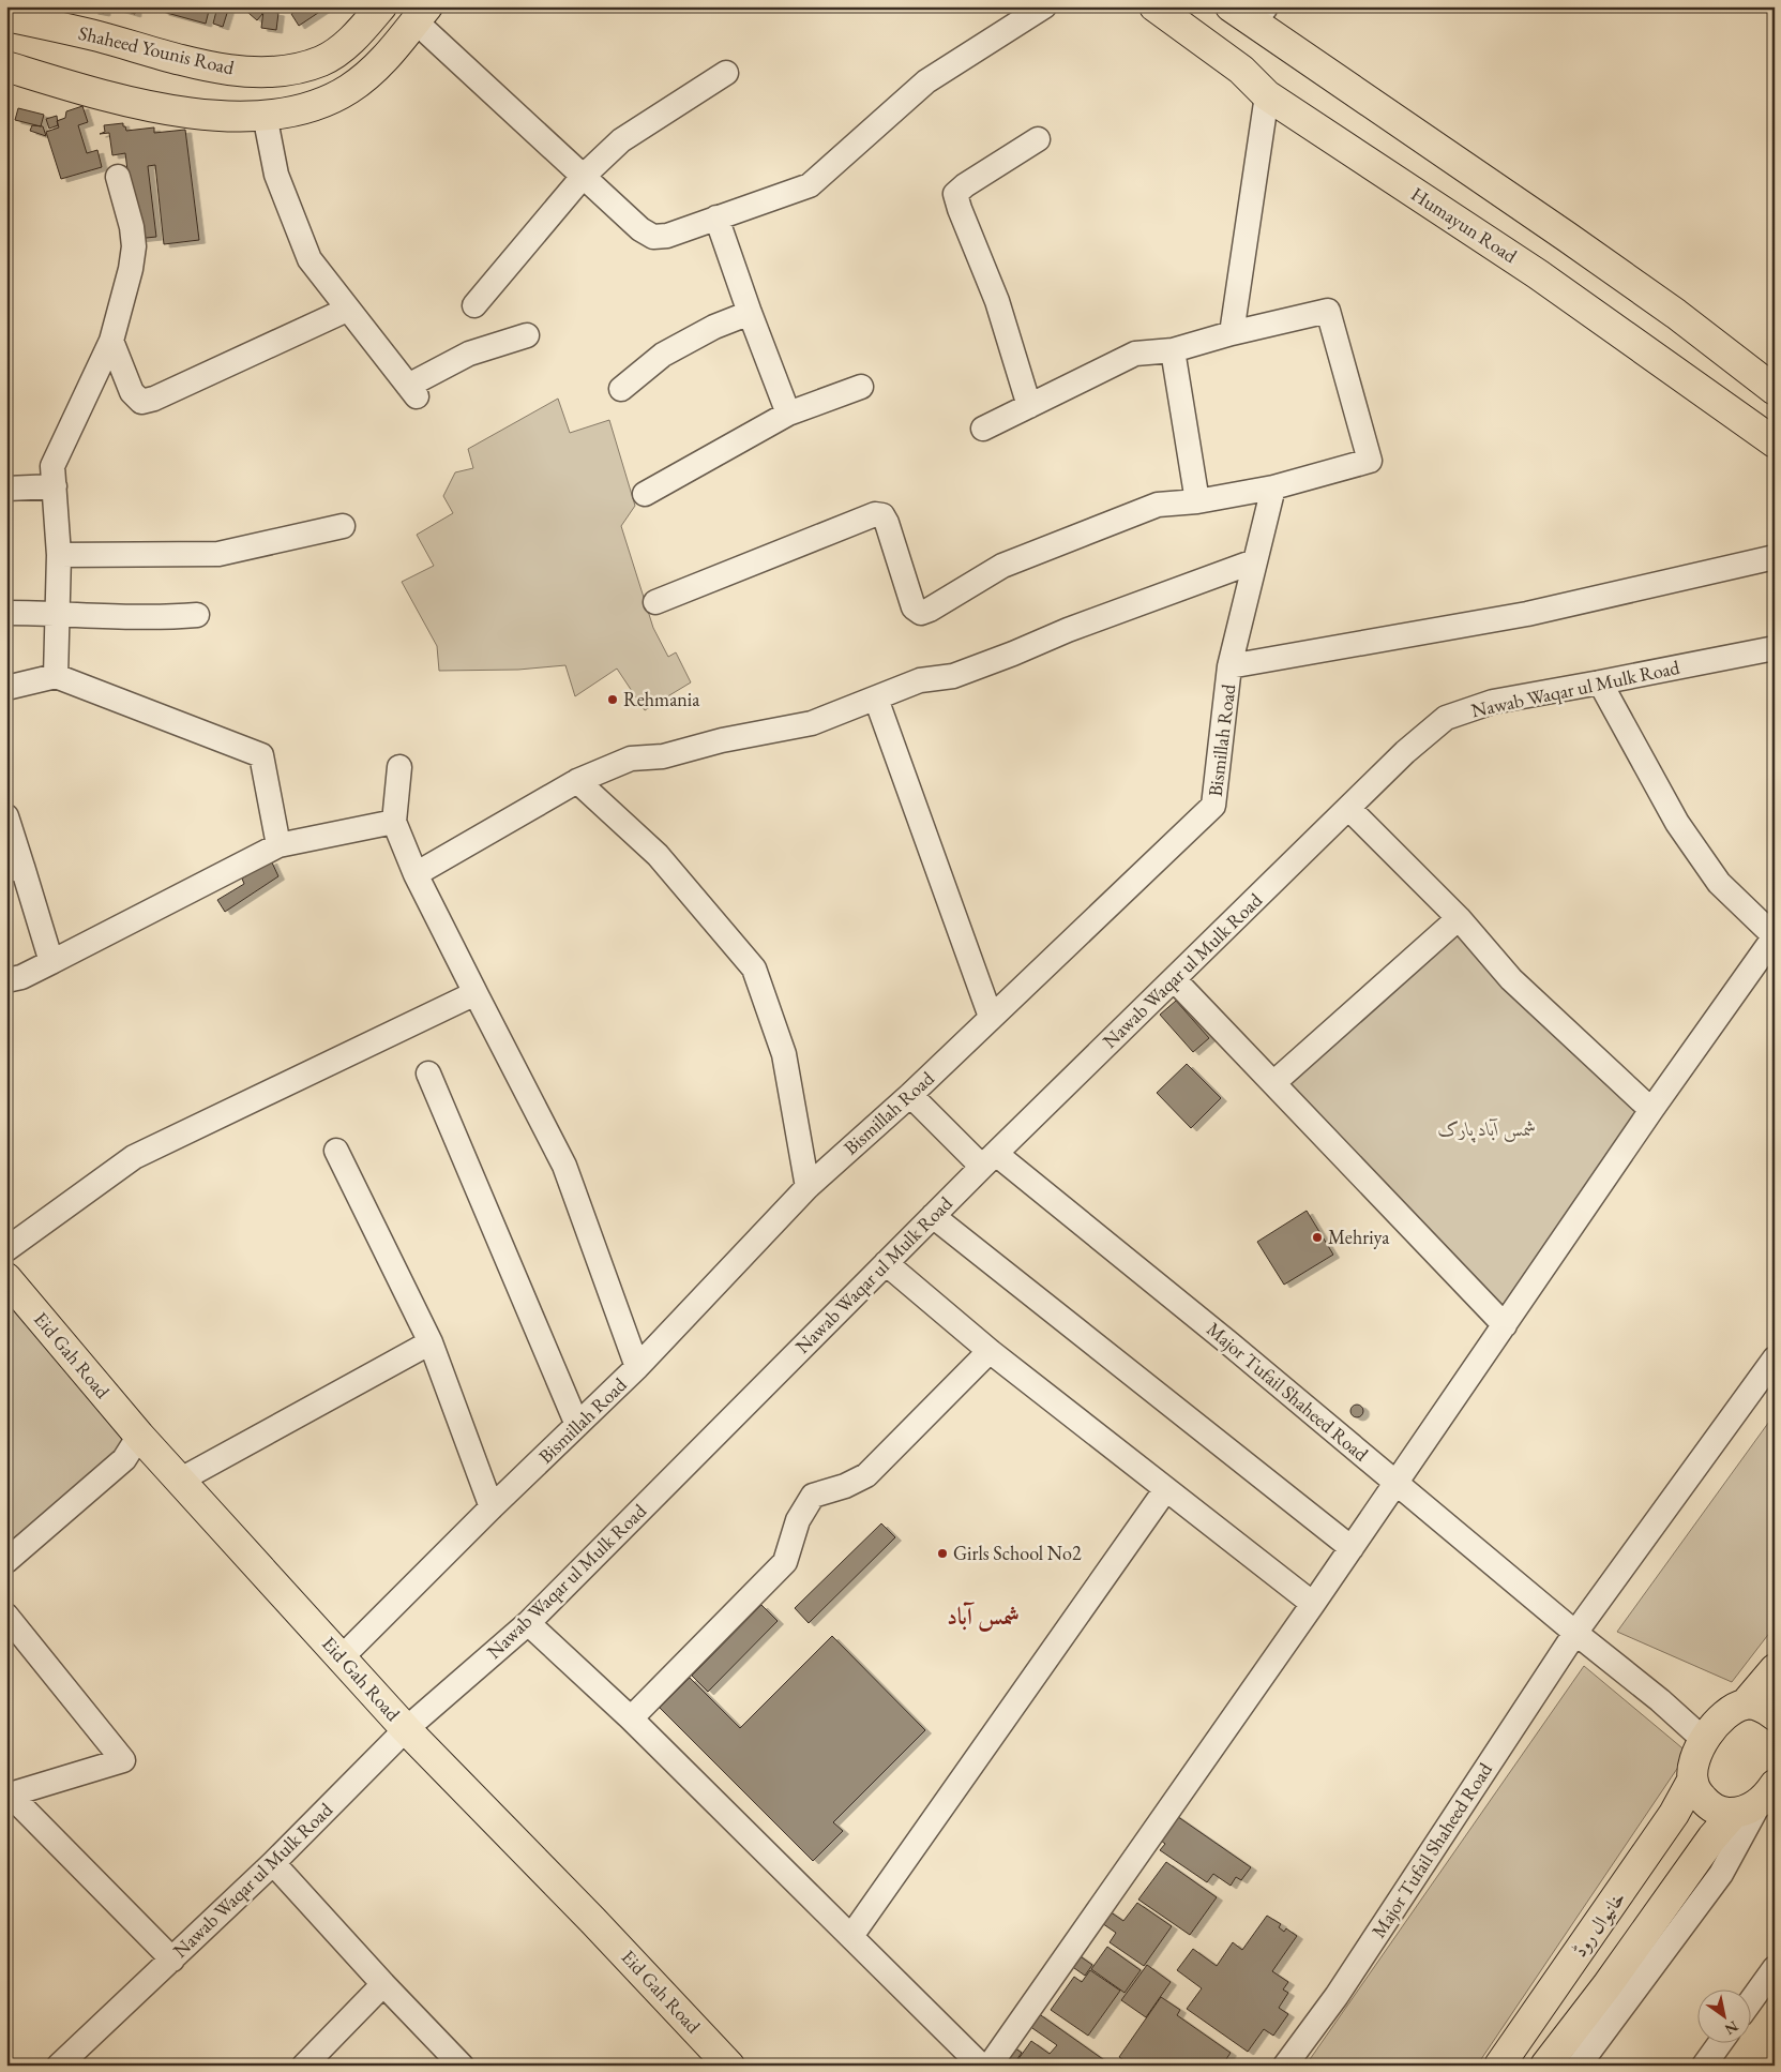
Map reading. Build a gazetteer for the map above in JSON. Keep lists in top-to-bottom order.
{
  "streets": {
    "main road": [
      "Shaheed Younis Road",
      "Humayun Road",
      "Eid Gah Road",
      "خانیوال روڈ"
    ],
    "street": ["Nawab Waqar ul Mulk Road", "Bismillah Road", "Major Tufail Shaheed Road"]
  },
  "crossings": [
    ["Nawab Waqar ul Mulk Road", "Eid Gah Road"],
    ["Nawab Waqar ul Mulk Road", "Major Tufail Shaheed Road"],
    ["Bismillah Road", "Eid Gah Road"],
    ["Bismillah Road", "Major Tufail Shaheed Road"]
  ],
  "districts": ["شمس آباد"],
  "parks": ["شمس آباد پارک"],
  "places": ["Rehmania", "Mehriya", "Girls School No2"],
  "north": "bottom right"
}
